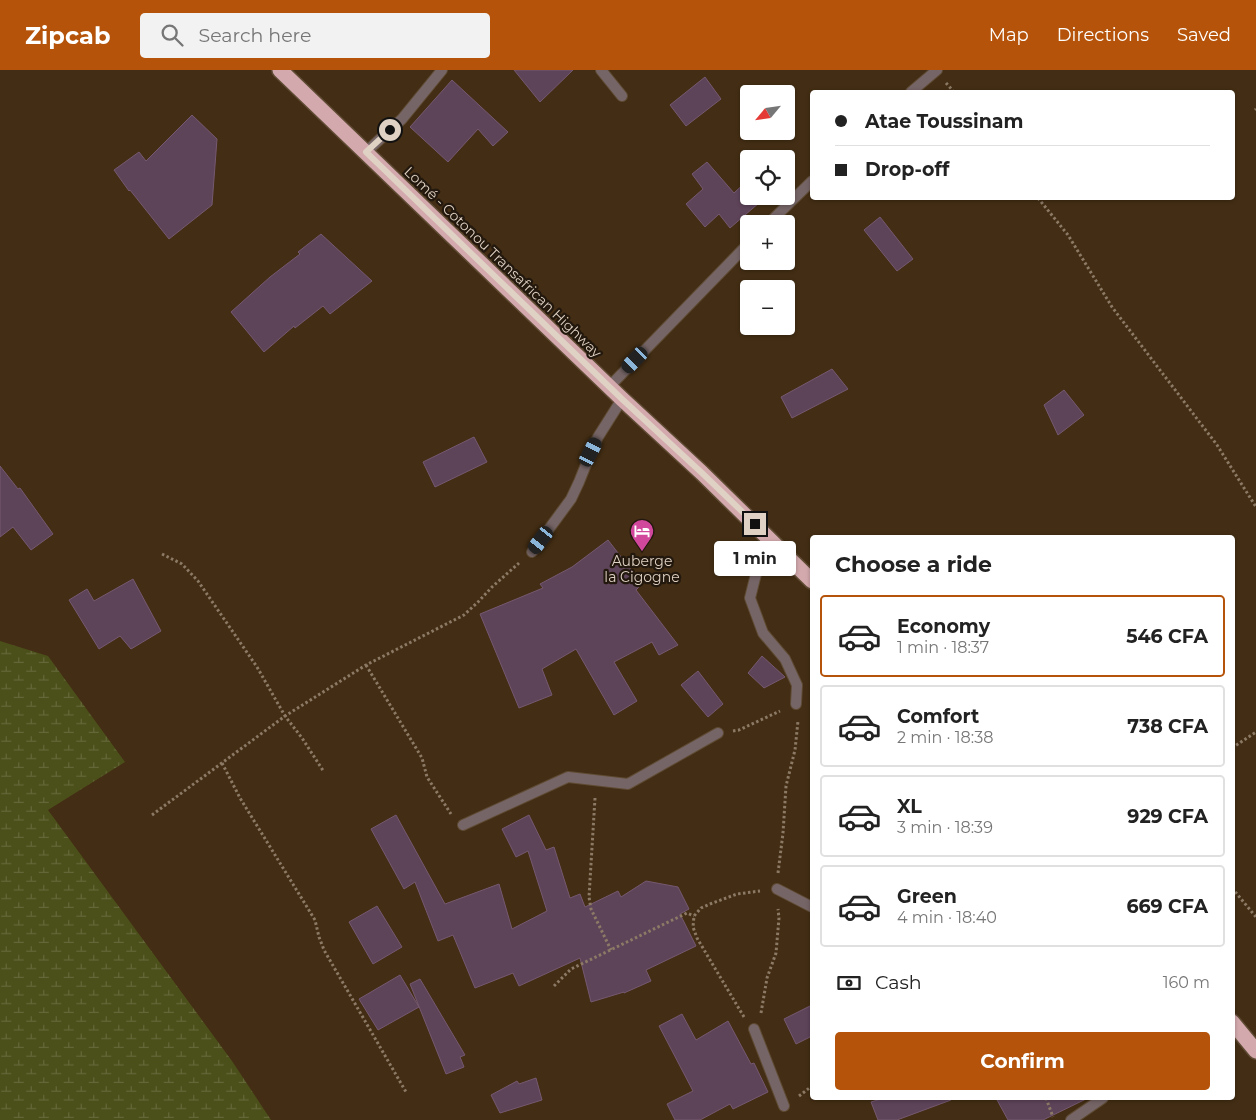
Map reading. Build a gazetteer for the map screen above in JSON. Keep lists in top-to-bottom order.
{
  "streets": {
    "highway": ["Lomé - Cotonou Transafrican Highway"]
  },
  "places": {
    "hotel": ["Auberge la Cigogne"]
  },
  "north": "bottom left",
  "page": {
    "header": "Zipcab",
    "search": "Search here",
    "nav": ["Map", "Directions", "Saved"],
    "map_buttons": ["+", "−"],
    "banner": ["Atae Toussinam", "Drop-off"],
    "heading": "Choose a ride",
    "bubble": "1 min",
    "list": [
      {
        "name": "Economy",
        "note": "1 min · 18:37",
        "value": "546 CFA"
      },
      {
        "name": "Comfort",
        "note": "2 min · 18:38",
        "value": "738 CFA"
      },
      {
        "name": "XL",
        "note": "3 min · 18:39",
        "value": "929 CFA"
      },
      {
        "name": "Green",
        "note": "4 min · 18:40",
        "value": "669 CFA"
      }
    ],
    "pay": ["Cash", "160 m"],
    "buttons": "Confirm"
  }
}
